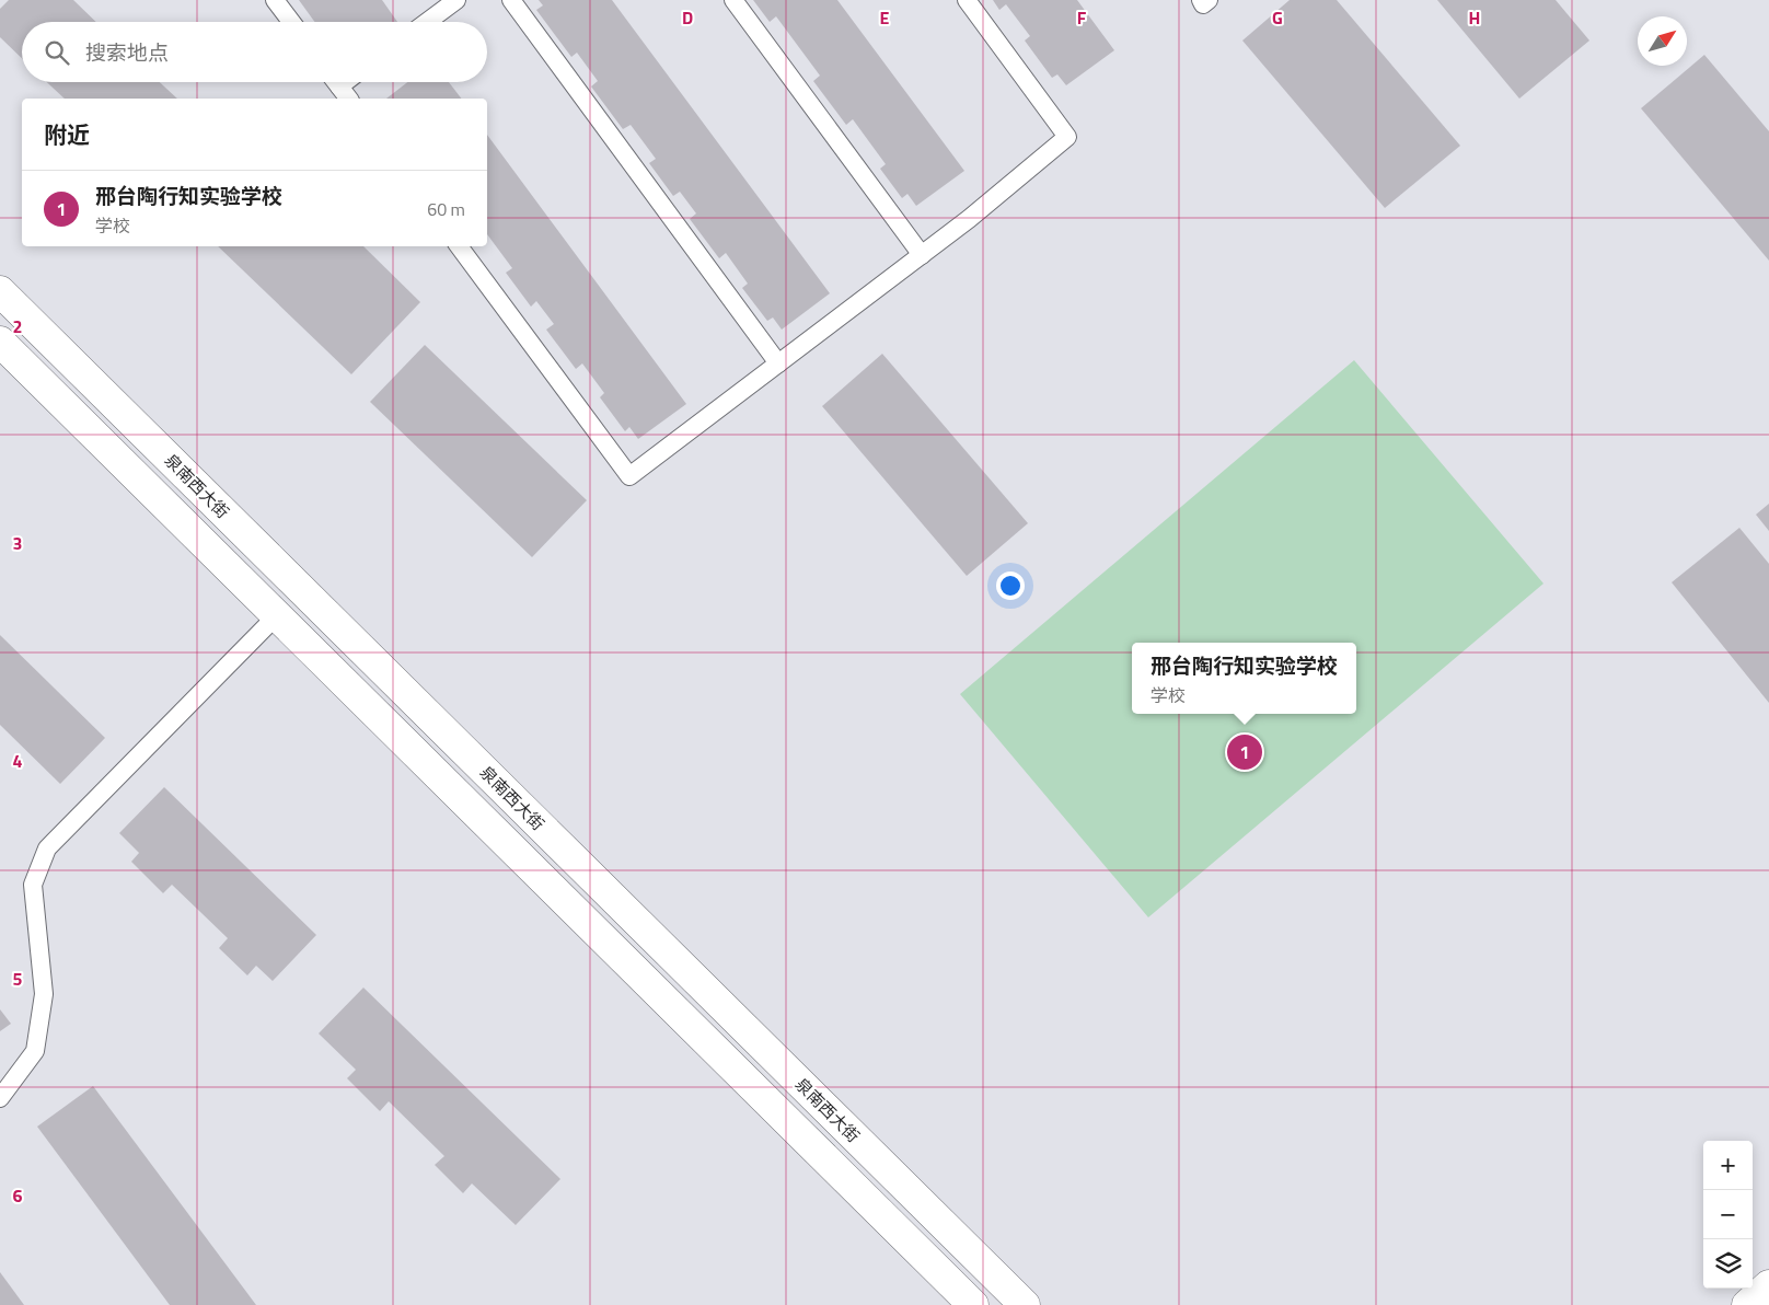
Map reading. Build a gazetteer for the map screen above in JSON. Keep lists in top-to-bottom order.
{
  "streets": {
    "main road": ["泉南西大街"]
  },
  "north": "top right",
  "page": {
    "search": "搜索地点",
    "heading": "附近",
    "list": [
      {
        "mark": "1",
        "name": "邢台陶行知实验学校",
        "note": "学校",
        "value": "60 m"
      }
    ],
    "popup": ["邢台陶行知实验学校", "学校"],
    "pins": "1",
    "map_buttons": ["+", "−"]
  },
  "grid": {
    "columns": [
      "D",
      "E",
      "F",
      "G",
      "H"
    ],
    "rows": [
      "2",
      "3",
      "4",
      "5",
      "6"
    ]
  }
}
